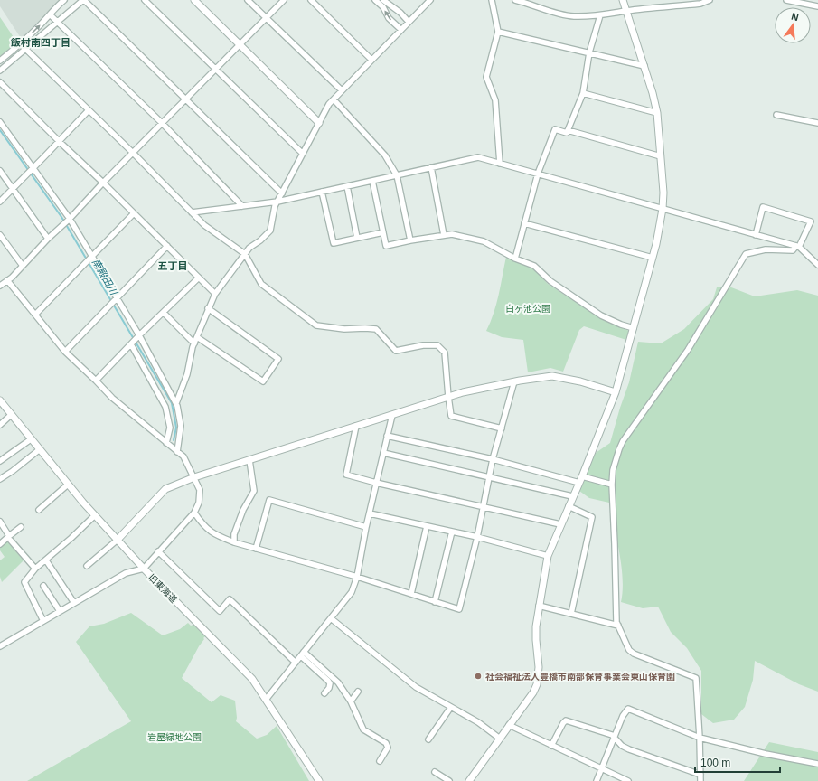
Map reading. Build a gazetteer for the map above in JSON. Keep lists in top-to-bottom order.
{
  "streets": {
    "street": ["旧東海道"]
  },
  "districts": ["飯村南四丁目", "五丁目"],
  "water": ["南殿田川"],
  "parks": ["白ヶ池公園", "岩屋緑地公園"],
  "places": ["社会福祉法人豊橋市南部保育事業会東山保育園"],
  "scale_bar": "100 m",
  "north": "top"
}
